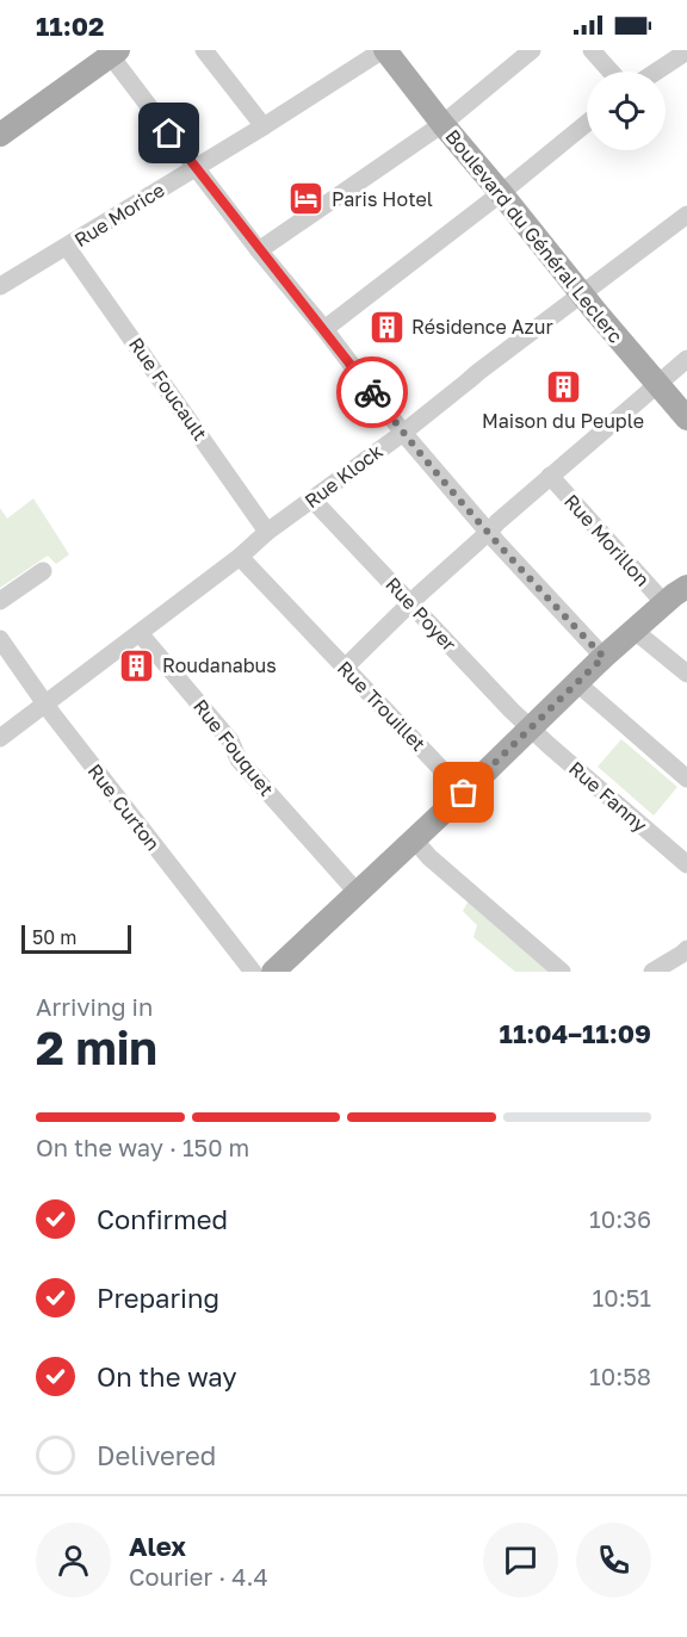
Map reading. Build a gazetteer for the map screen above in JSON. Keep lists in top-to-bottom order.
{
  "streets": {
    "main road": ["Boulevard du Général Leclerc"],
    "street": [
      "Rue Morice",
      "Rue Foucault",
      "Rue Klock",
      "Rue Morillon",
      "Rue Poyer",
      "Rue Trouillet",
      "Rue Fouquet",
      "Rue Fanny",
      "Rue Curton"
    ]
  },
  "crossings": [
    ["Rue Morice", "Boulevard du Général Leclerc"],
    ["Rue Morice", "Rue Foucault"],
    ["Boulevard du Général Leclerc", "Rue Klock"],
    ["Rue Foucault", "Rue Klock"],
    ["Rue Klock", "Rue Poyer"],
    ["Rue Klock", "Rue Trouillet"],
    ["Rue Klock", "Rue Fouquet"],
    ["Rue Klock", "Rue Curton"],
    ["Rue Poyer", "Rue Fanny"]
  ],
  "places": {
    "hotel": ["Paris Hotel"],
    "building": ["Résidence Azur", "Maison du Peuple", "Roudanabus"]
  },
  "scale_bar": "50 m",
  "page": {
    "status": "11:02",
    "scale": "50 m",
    "heading": ["2 min", "Arriving in", "11:04–11:09"],
    "panel": ["Alex", "Courier · 4.4"],
    "bar": "On the way · 150 m",
    "list": [
      ["Confirmed", "10:36"],
      ["Preparing", "10:51"],
      ["On the way", "10:58"],
      "Delivered"
    ]
  }
}
